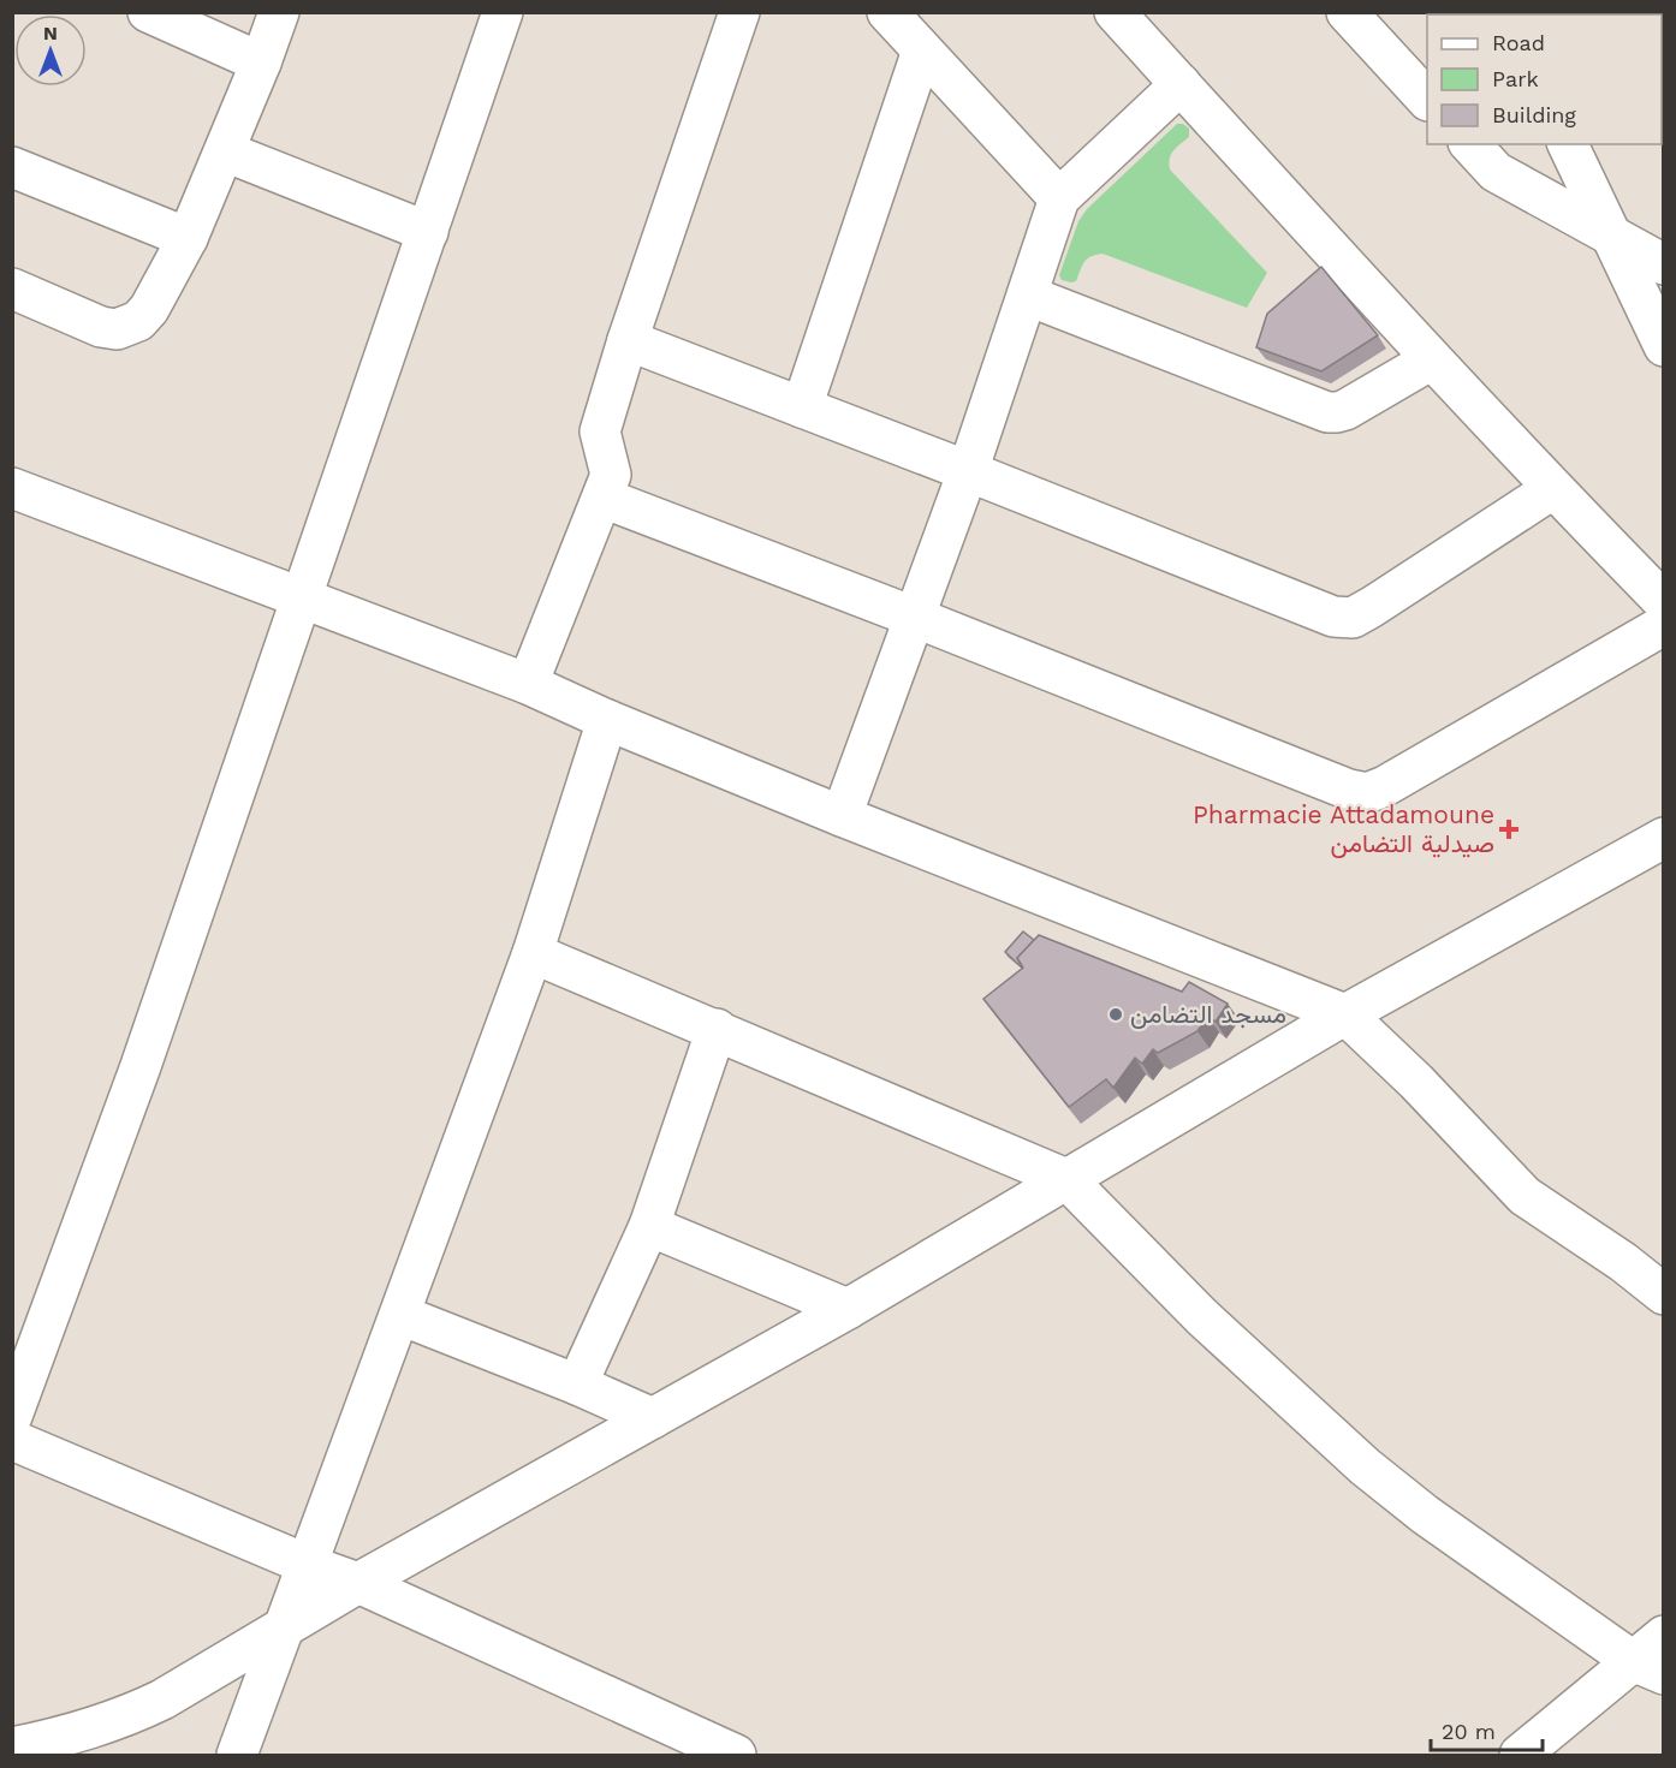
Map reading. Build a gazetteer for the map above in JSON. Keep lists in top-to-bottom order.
{
  "places": {
    "health": ["Pharmacie Attadamoune صيدلية التضامن"],
    "other": ["مسجد التضامن"]
  },
  "legend": ["Road", "Park", "Building"],
  "scale_bar": "20 m",
  "north": "top"
}
